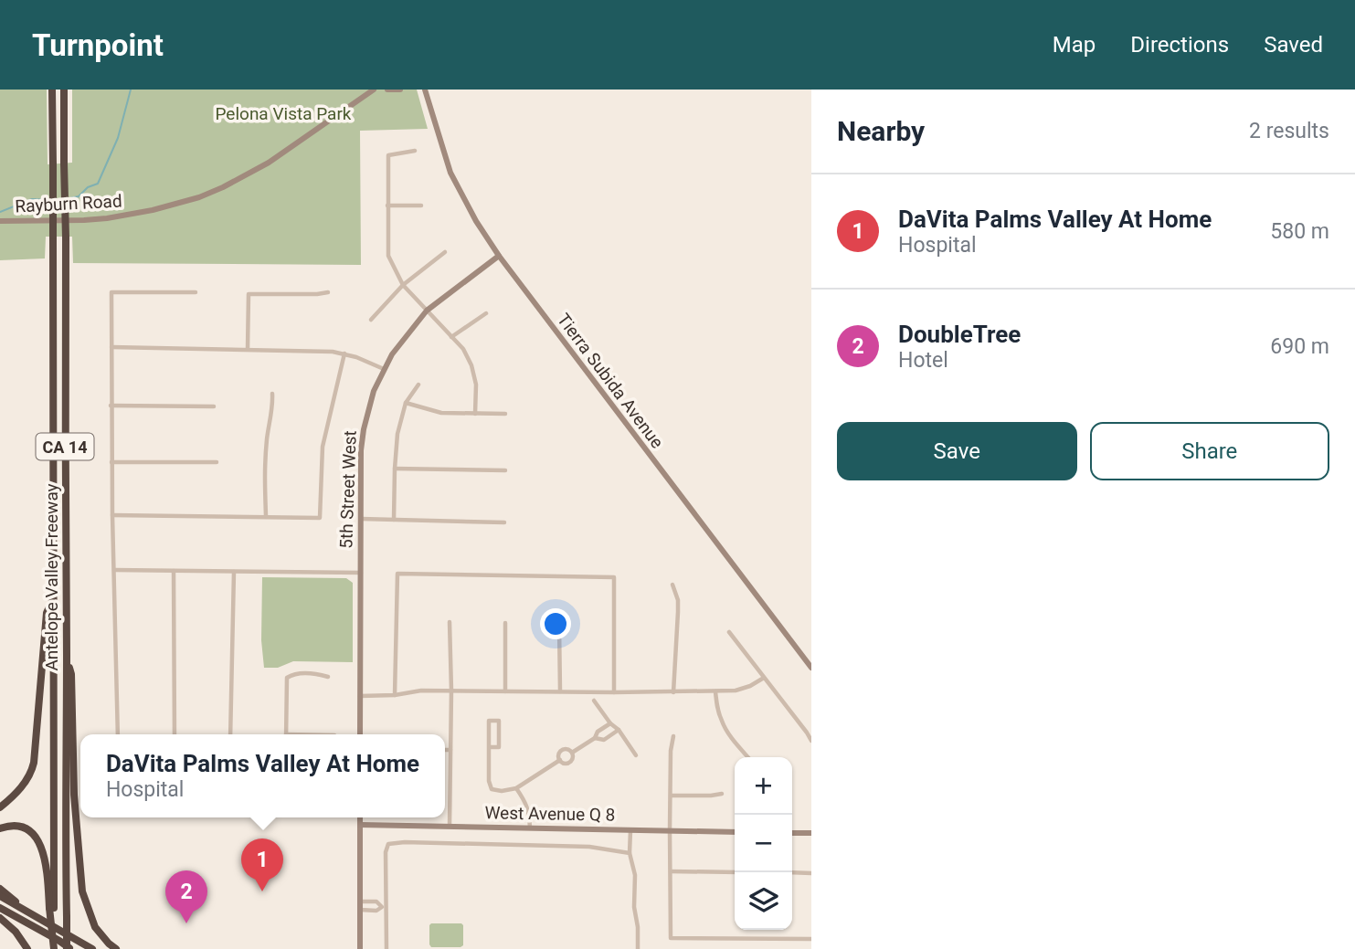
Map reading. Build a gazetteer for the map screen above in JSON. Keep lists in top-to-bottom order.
{
  "streets": {
    "highway": ["CA 14", "Antelope Valley Freeway"],
    "street": [
      "Rayburn Road",
      "Tierra Subida Avenue",
      "5th Street West",
      "West Avenue Q 8"
    ]
  },
  "crossings": [
    ["Tierra Subida Avenue", "5th Street West"]
  ],
  "parks": ["Pelona Vista Park"],
  "page": {
    "header": "Turnpoint",
    "nav": ["Map", "Directions", "Saved"],
    "heading": ["Nearby", "2 results"],
    "list": [
      {
        "mark": "1",
        "name": "DaVita Palms Valley At Home",
        "note": "Hospital",
        "value": "580 m"
      },
      {
        "mark": "2",
        "name": "DoubleTree",
        "note": "Hotel",
        "value": "690 m"
      }
    ],
    "buttons": ["Save", "Share"],
    "popup": ["DaVita Palms Valley At Home", "Hospital"],
    "map_buttons": ["+", "−"],
    "pins": ["1", "2"]
  }
}
